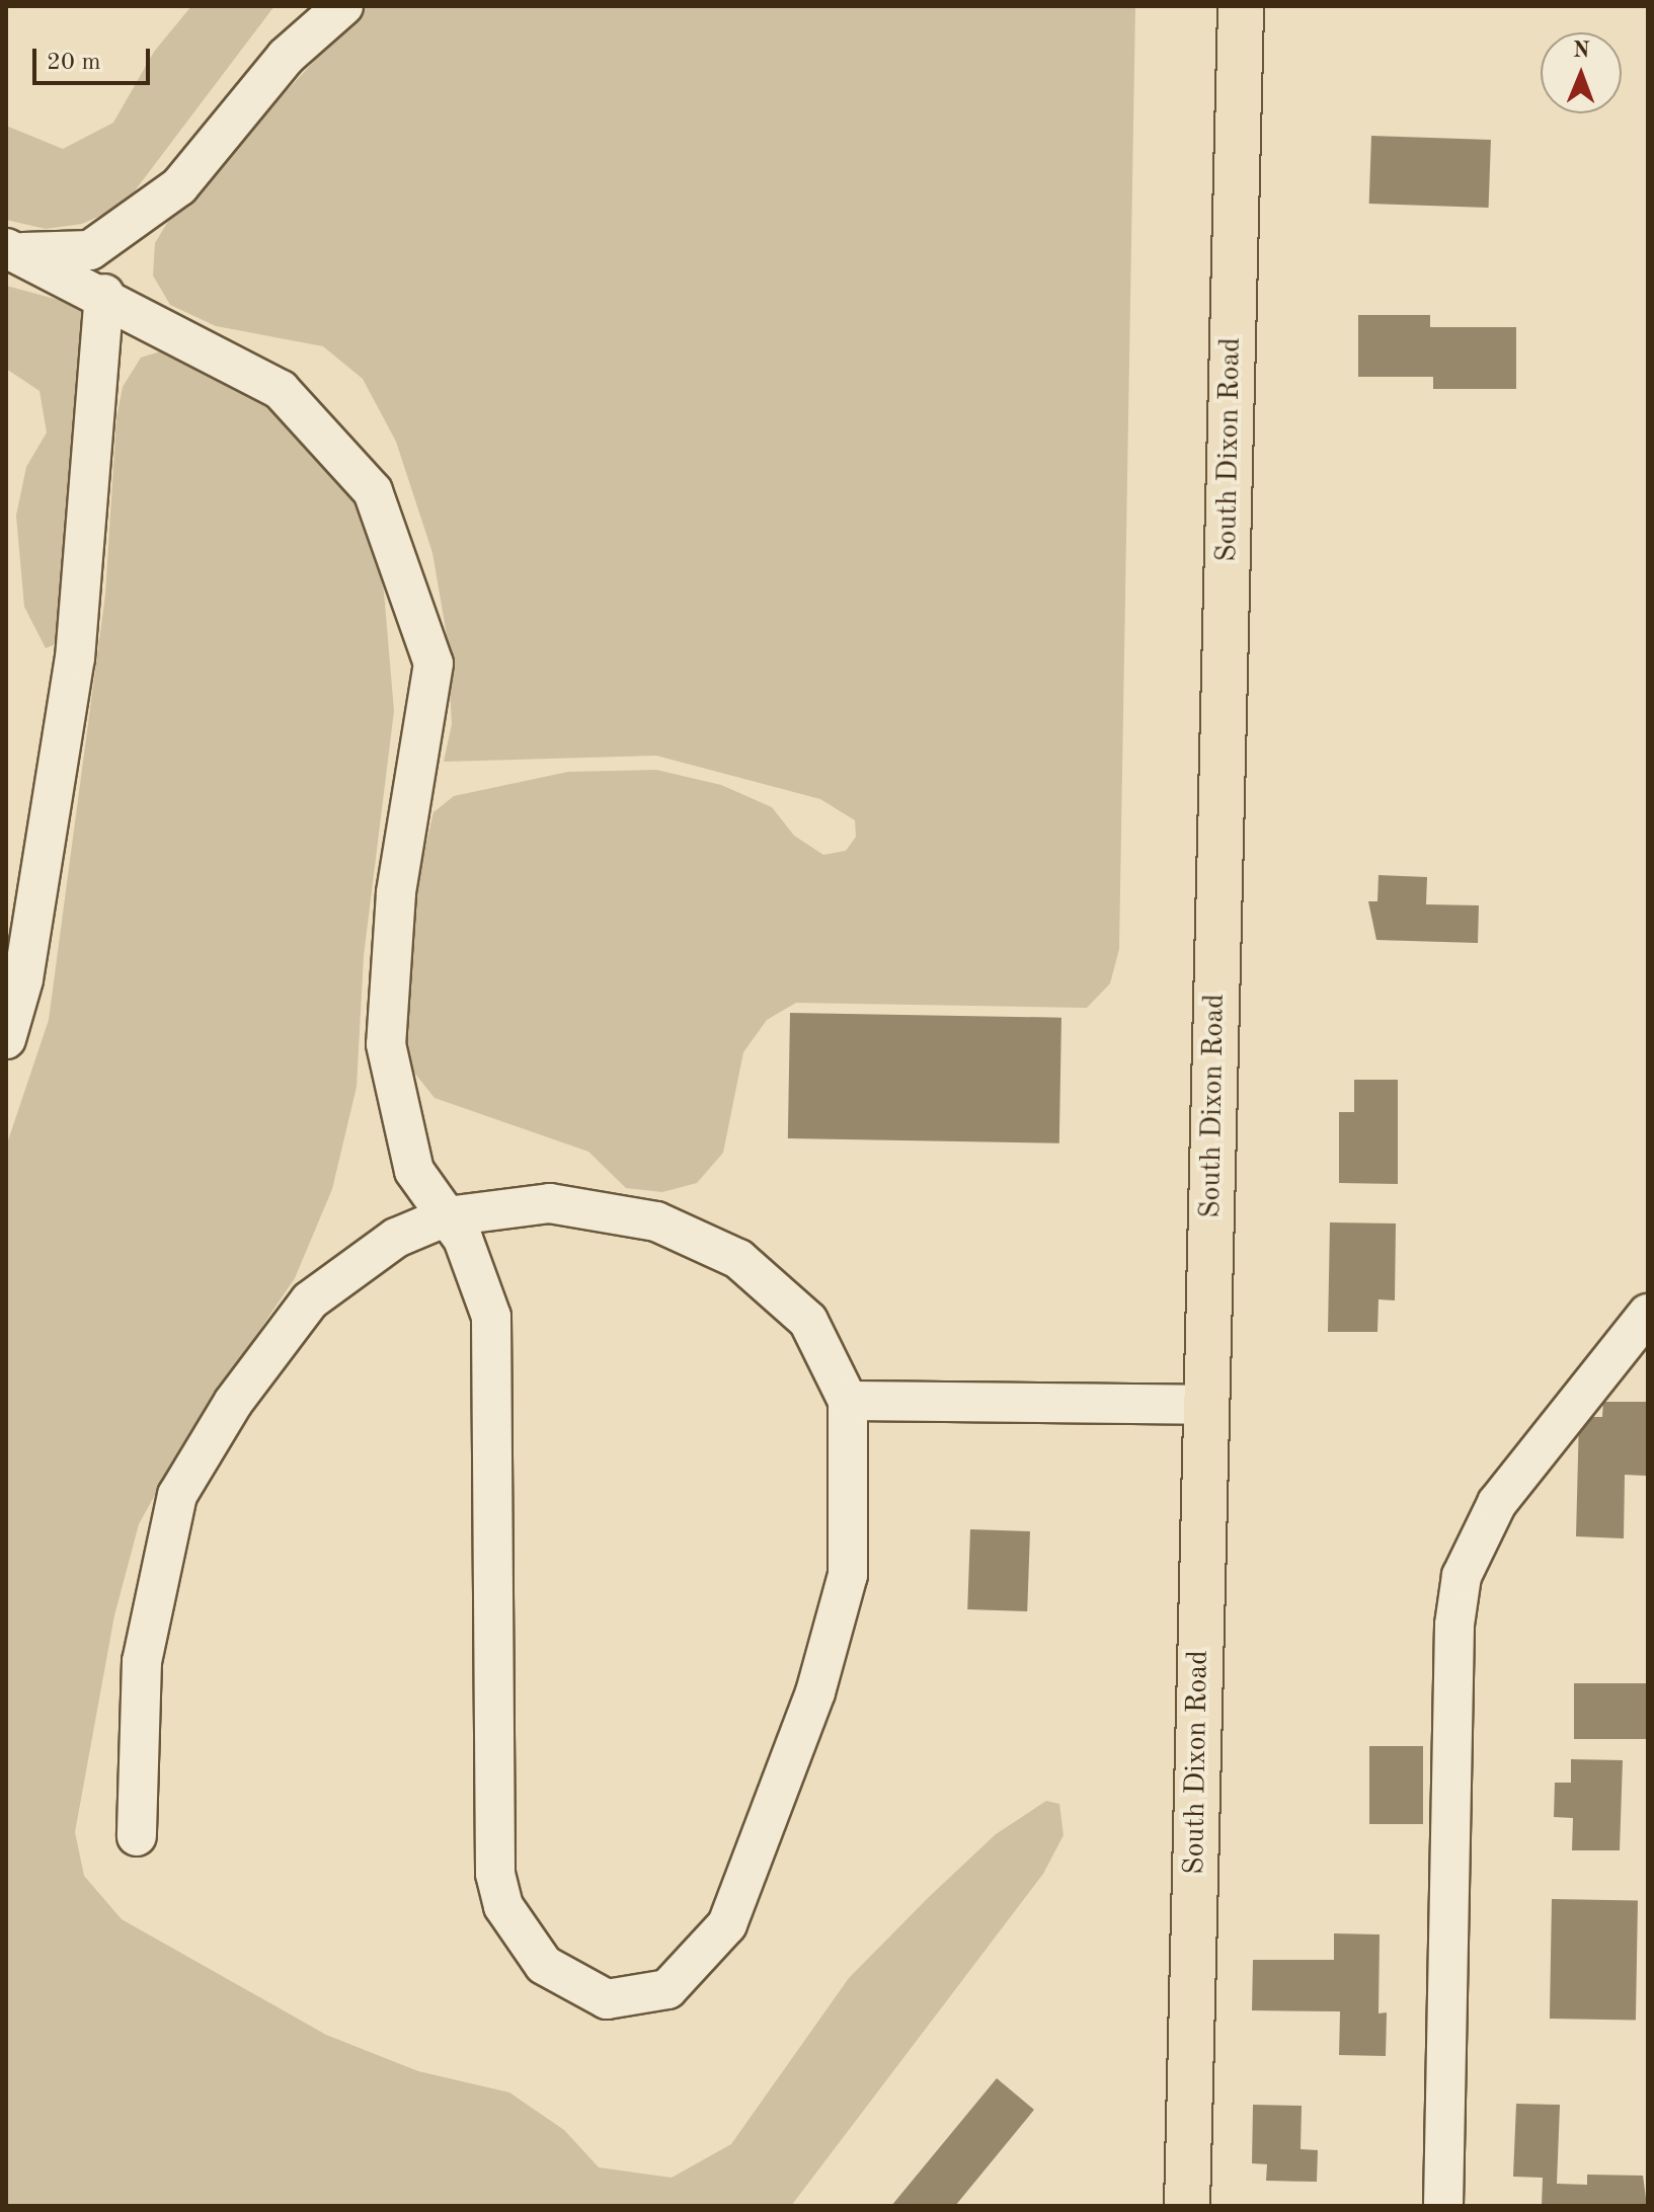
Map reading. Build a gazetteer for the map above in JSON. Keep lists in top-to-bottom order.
{
  "streets": {
    "main road": ["South Dixon Road"]
  },
  "scale_bar": "20 m",
  "north": "top"
}
